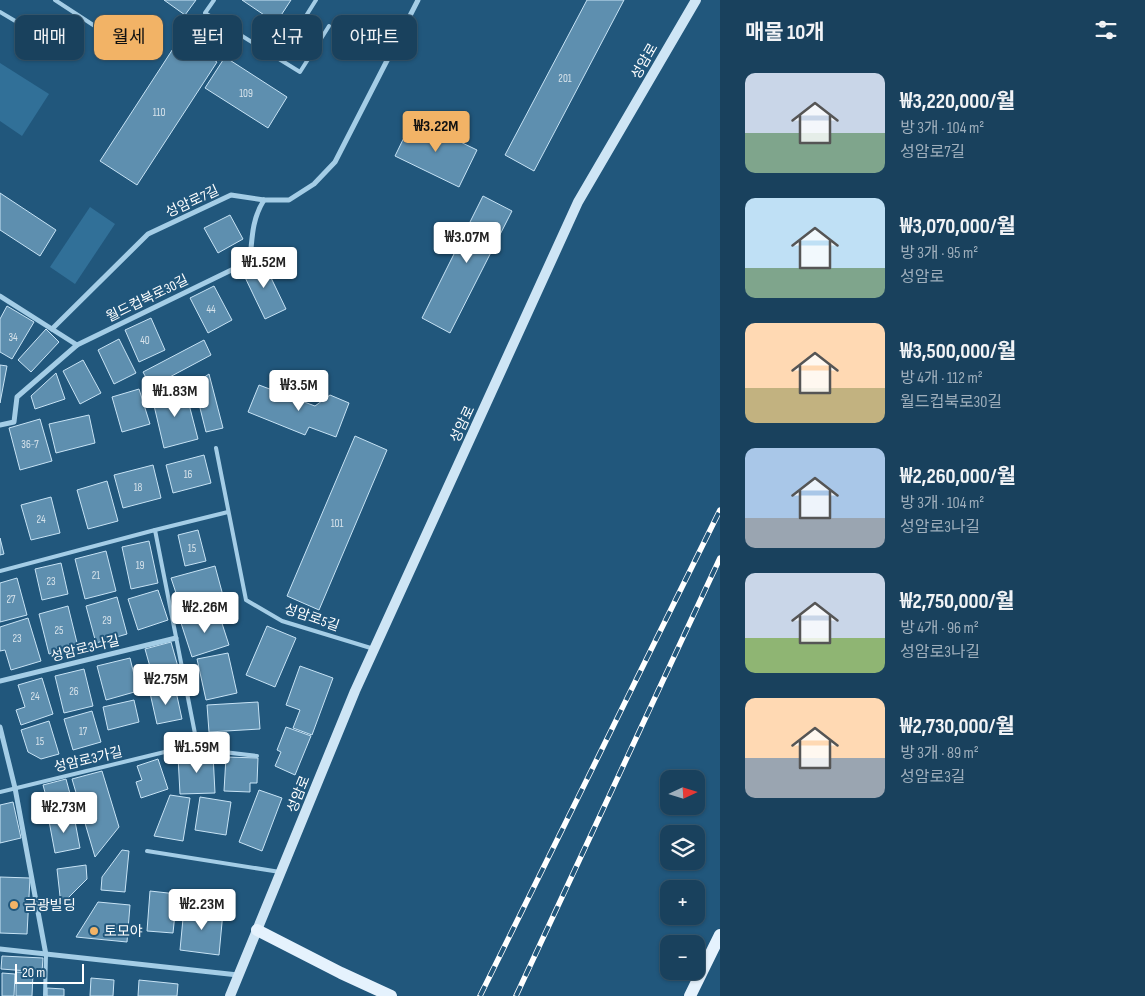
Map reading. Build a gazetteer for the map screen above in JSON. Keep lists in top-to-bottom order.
{
  "streets": {
    "main road": ["성암로"],
    "street": ["성암로7길", "월드컵북로30길", "성암로3나길"],
    "lane": ["성암로5길", "성암로3가길"]
  },
  "crossings": [
    ["성암로", "성암로5길"],
    ["성암로7길", "월드컵북로30길"]
  ],
  "places": ["금광빌딩", "토모야"],
  "house_numbers": [
    "201",
    "109",
    "110",
    "44",
    "34",
    "40",
    "36-7",
    "16",
    "18",
    "24",
    "101",
    "15",
    "19",
    "21",
    "23",
    "27",
    "29",
    "25",
    "23",
    "26",
    "24",
    "17",
    "15"
  ],
  "scale_bar": "20 m",
  "north": "right",
  "page": {
    "heading": "매물 10개",
    "chip": [
      "매매",
      "월세",
      "필터",
      "신규",
      "아파트"
    ],
    "list": [
      {
        "name": "₩3,220,000/월",
        "note": "방 3개 · 104 m² · 성암로7길"
      },
      {
        "name": "₩3,070,000/월",
        "note": "방 3개 · 95 m² · 성암로"
      },
      {
        "name": "₩3,500,000/월",
        "note": "방 4개 · 112 m² · 월드컵북로30길"
      },
      {
        "name": "₩2,260,000/월",
        "note": "방 3개 · 104 m² · 성암로3나길"
      },
      {
        "name": "₩2,750,000/월",
        "note": "방 4개 · 96 m² · 성암로3나길"
      },
      {
        "name": "₩2,730,000/월",
        "note": "방 3개 · 89 m² · 성암로3길"
      }
    ],
    "price": [
      "₩3.22M",
      "₩3.07M",
      "₩1.52M",
      "₩3.5M",
      "₩1.83M",
      "₩2.26M",
      "₩2.75M",
      "₩1.59M",
      "₩2.73M",
      "₩2.23M"
    ],
    "map_buttons": ["+", "−"],
    "scale": "20 m"
  }
}
